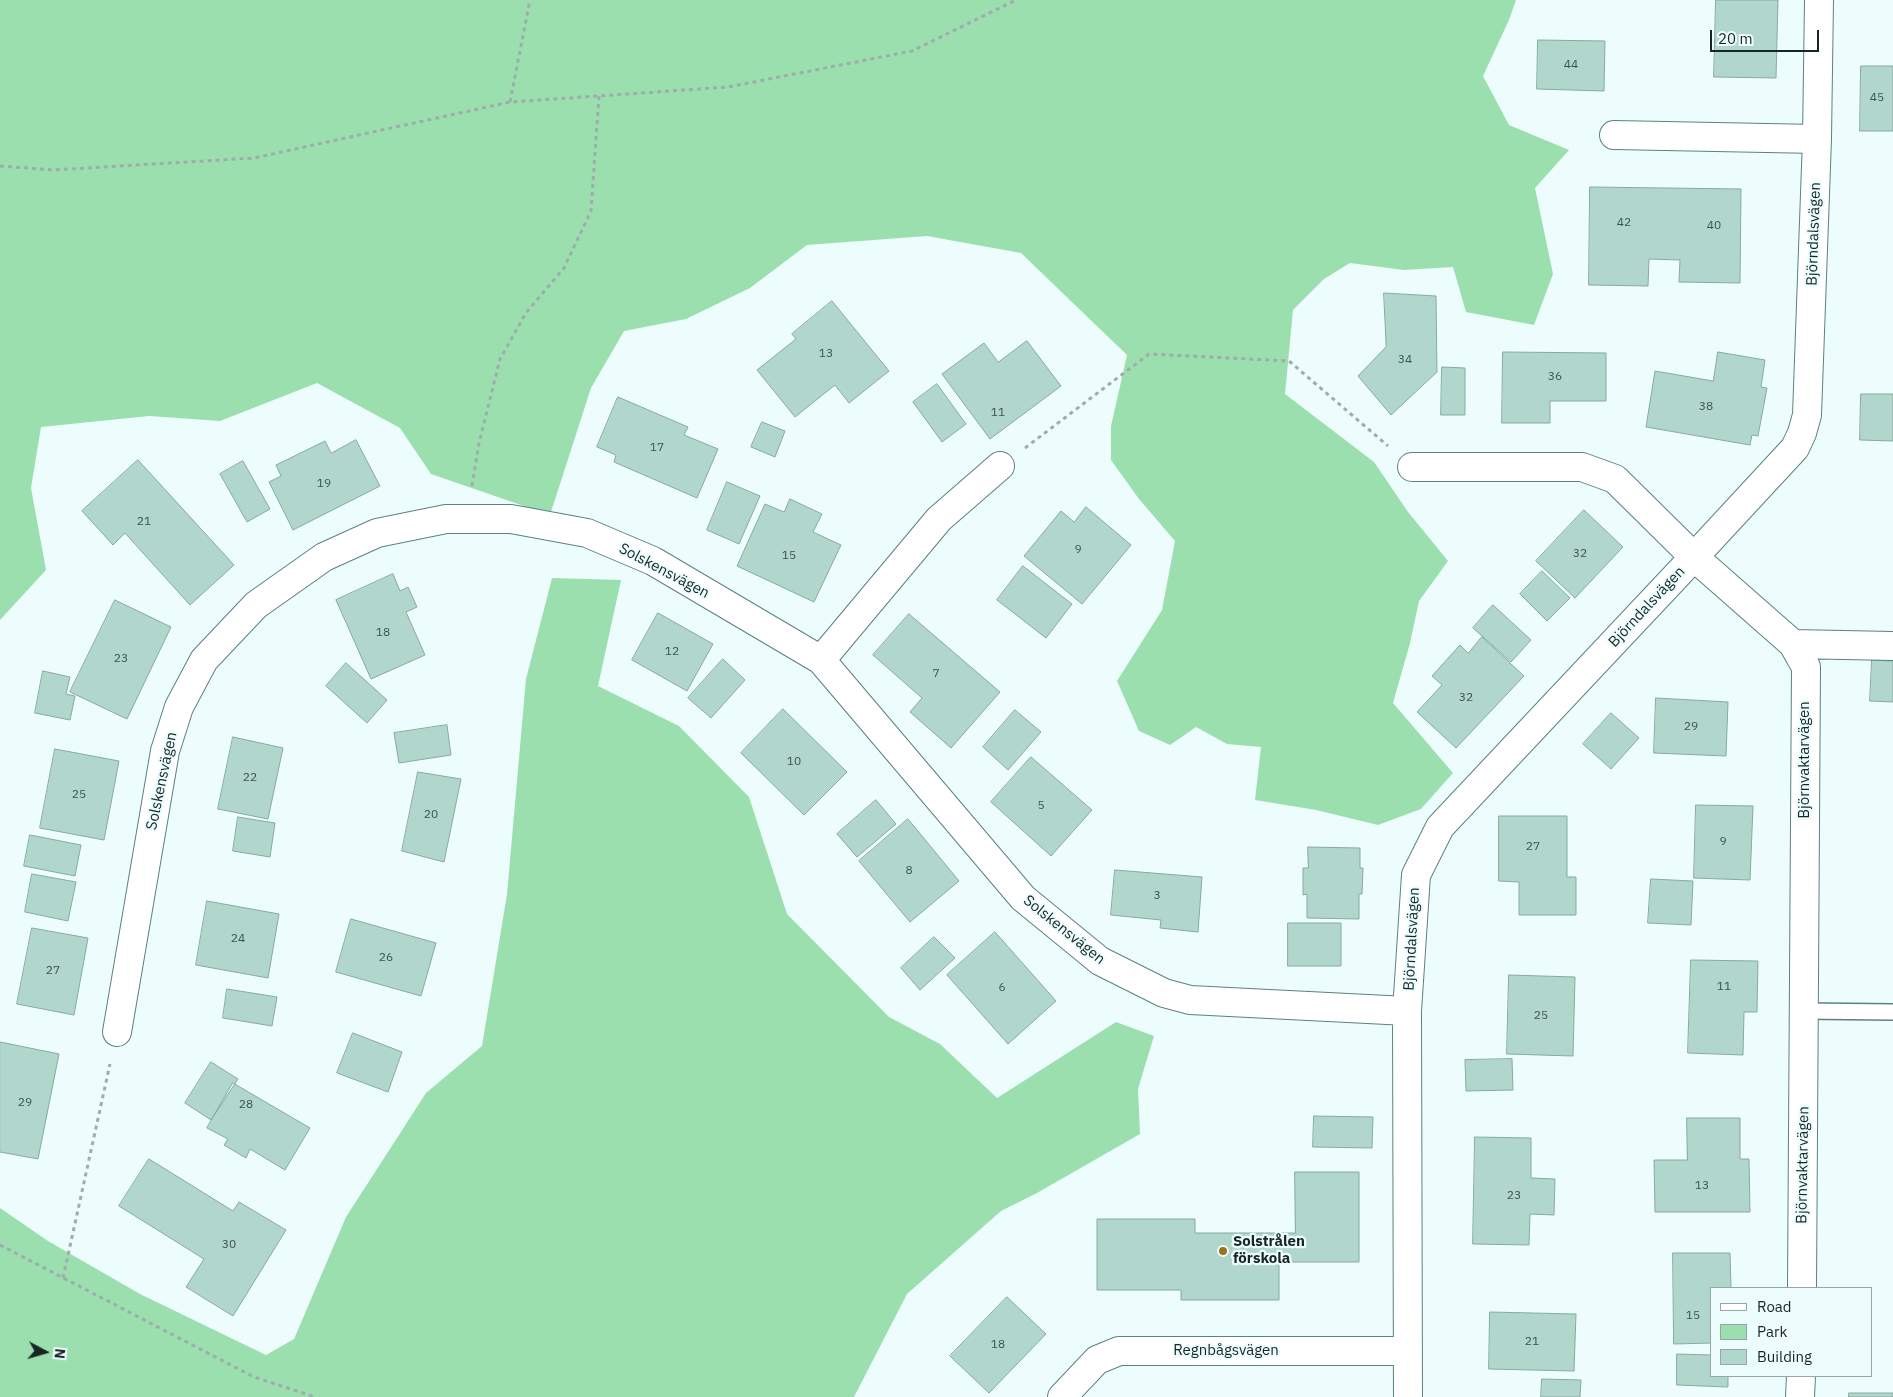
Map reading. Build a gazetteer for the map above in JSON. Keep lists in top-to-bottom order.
{
  "streets": {
    "street": [
      "Björndalsvägen",
      "Solskensvägen",
      "Björnvaktarvägen",
      "Regnbågsvägen"
    ]
  },
  "crossings": [
    ["Björndalsvägen", "Solskensvägen"],
    ["Björndalsvägen", "Björnvaktarvägen"],
    ["Björndalsvägen", "Regnbågsvägen"]
  ],
  "places": ["Solstrålen förskola"],
  "house_numbers": [
    "44",
    "45",
    "42",
    "40",
    "13",
    "34",
    "36",
    "38",
    "11",
    "17",
    "19",
    "21",
    "9",
    "32",
    "15",
    "18",
    "12",
    "23",
    "7",
    "32",
    "29",
    "10",
    "22",
    "25",
    "5",
    "20",
    "9",
    "27",
    "8",
    "3",
    "24",
    "26",
    "27",
    "11",
    "6",
    "25",
    "29",
    "28",
    "13",
    "23",
    "30",
    "15",
    "21",
    "18"
  ],
  "legend": ["Road", "Park", "Building"],
  "scale_bar": "20 m",
  "north": "right"
}
